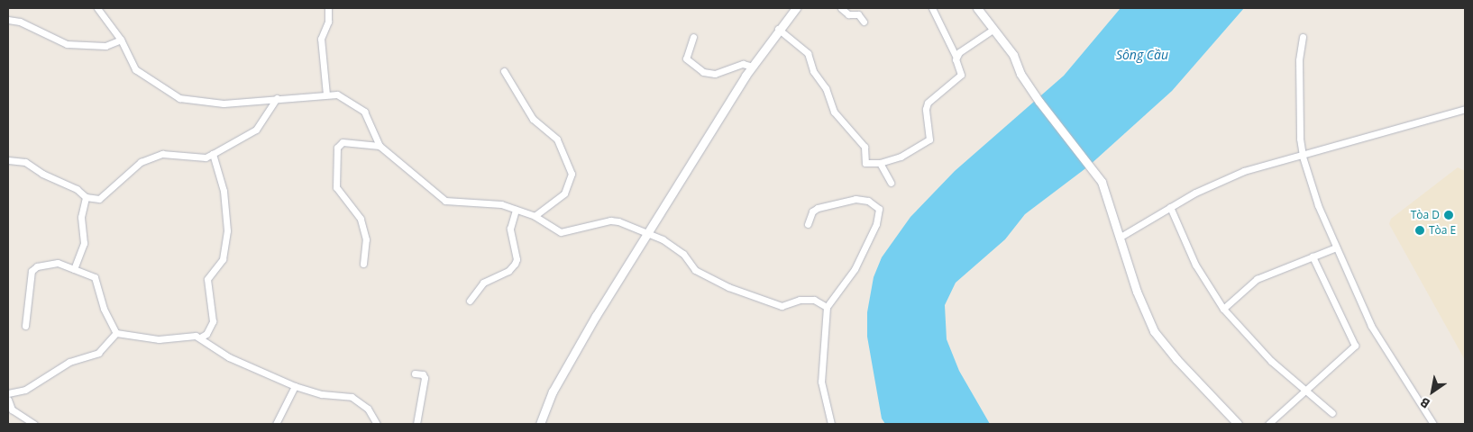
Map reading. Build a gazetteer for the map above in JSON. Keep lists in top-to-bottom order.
{
  "water": ["Sông Cầu"],
  "places": ["Tòa D", "Tòa E"],
  "north": "bottom left"
}
